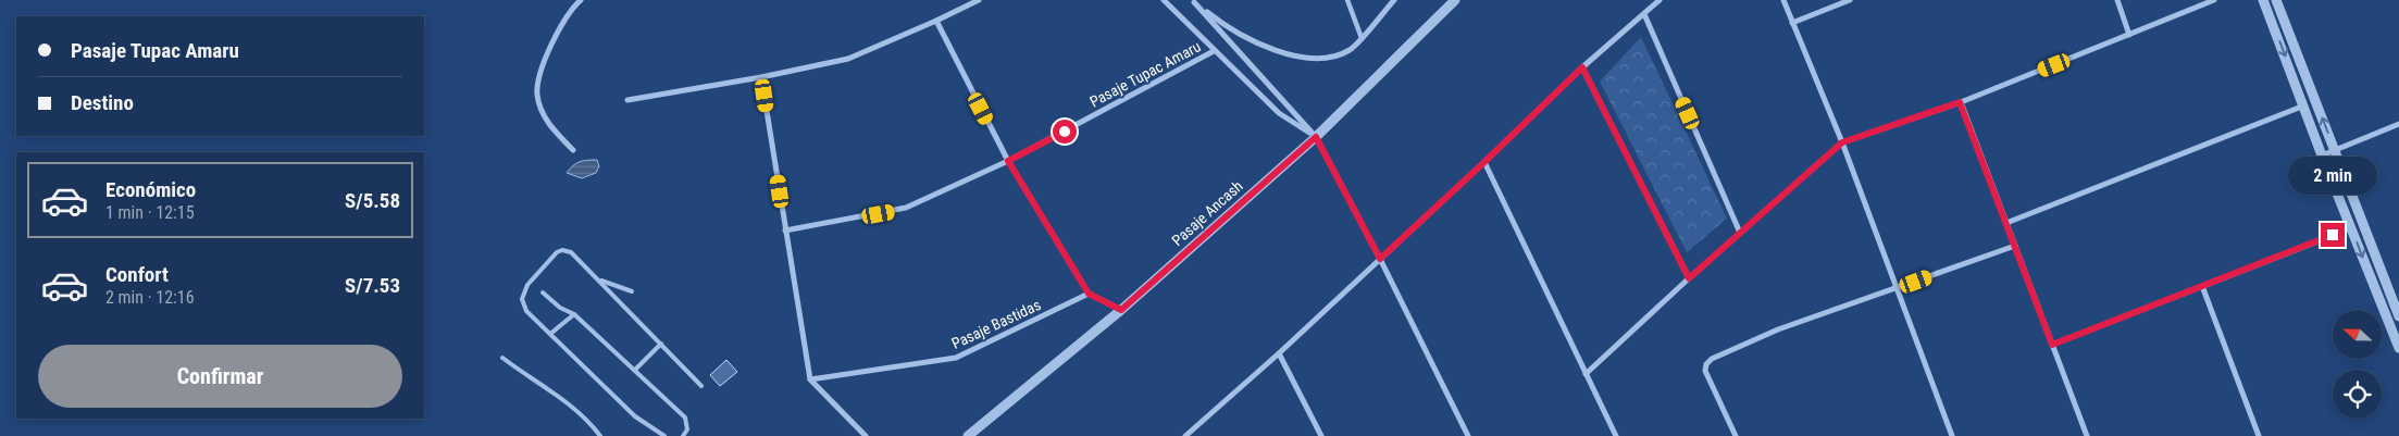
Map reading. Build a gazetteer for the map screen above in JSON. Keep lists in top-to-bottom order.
{
  "streets": {
    "street": ["Pasaje Tupac Amaru", "Pasaje Ancash", "Pasaje Bastidas"]
  },
  "north": "left",
  "page": {
    "banner": ["Pasaje Tupac Amaru", "Destino"],
    "bubble": "2 min",
    "list": [
      {
        "name": "Económico",
        "note": "1 min · 12:15",
        "value": "S/5.58"
      },
      {
        "name": "Confort",
        "note": "2 min · 12:16",
        "value": "S/7.53"
      }
    ],
    "buttons": "Confirmar"
  }
}
